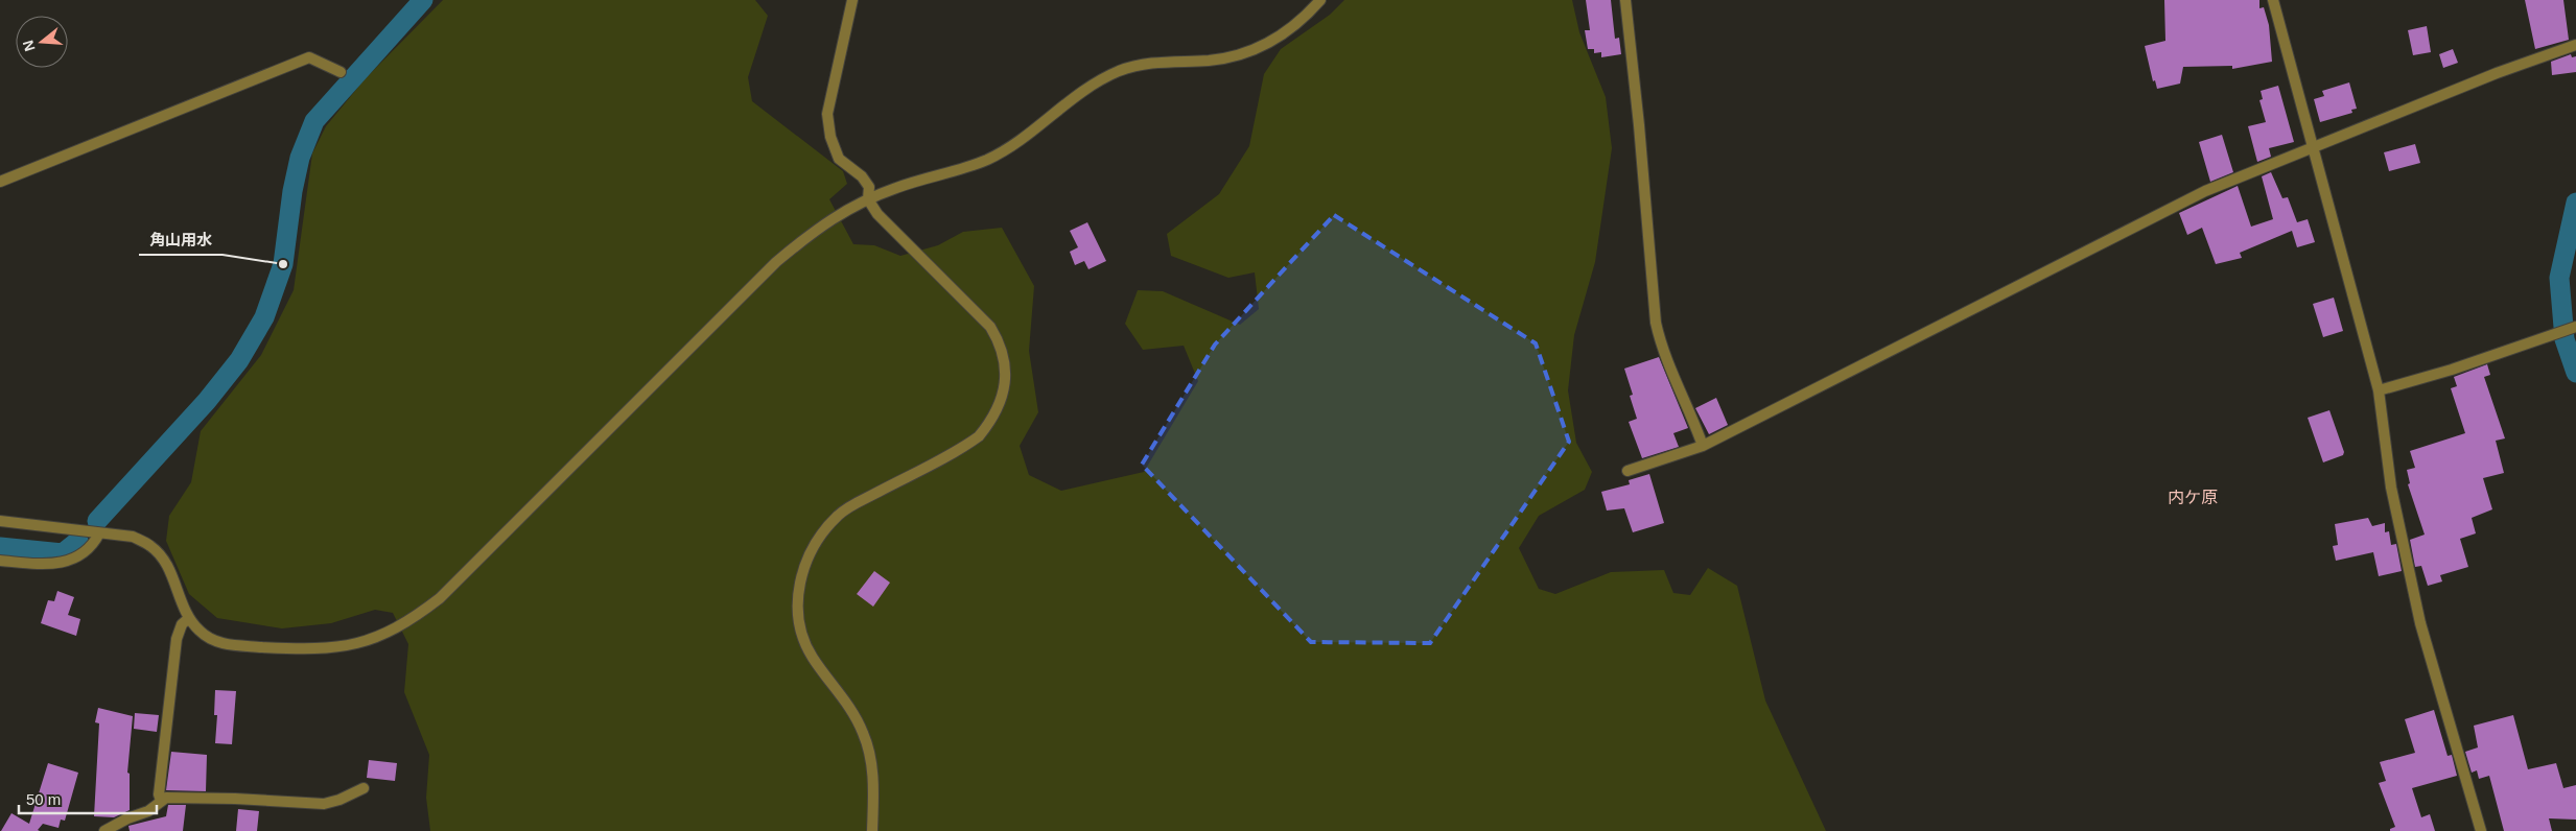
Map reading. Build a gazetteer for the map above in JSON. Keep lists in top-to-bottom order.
{
  "districts": ["内ケ原"],
  "places": ["角山用水"],
  "scale_bar": "50 m",
  "north": "left"
}
